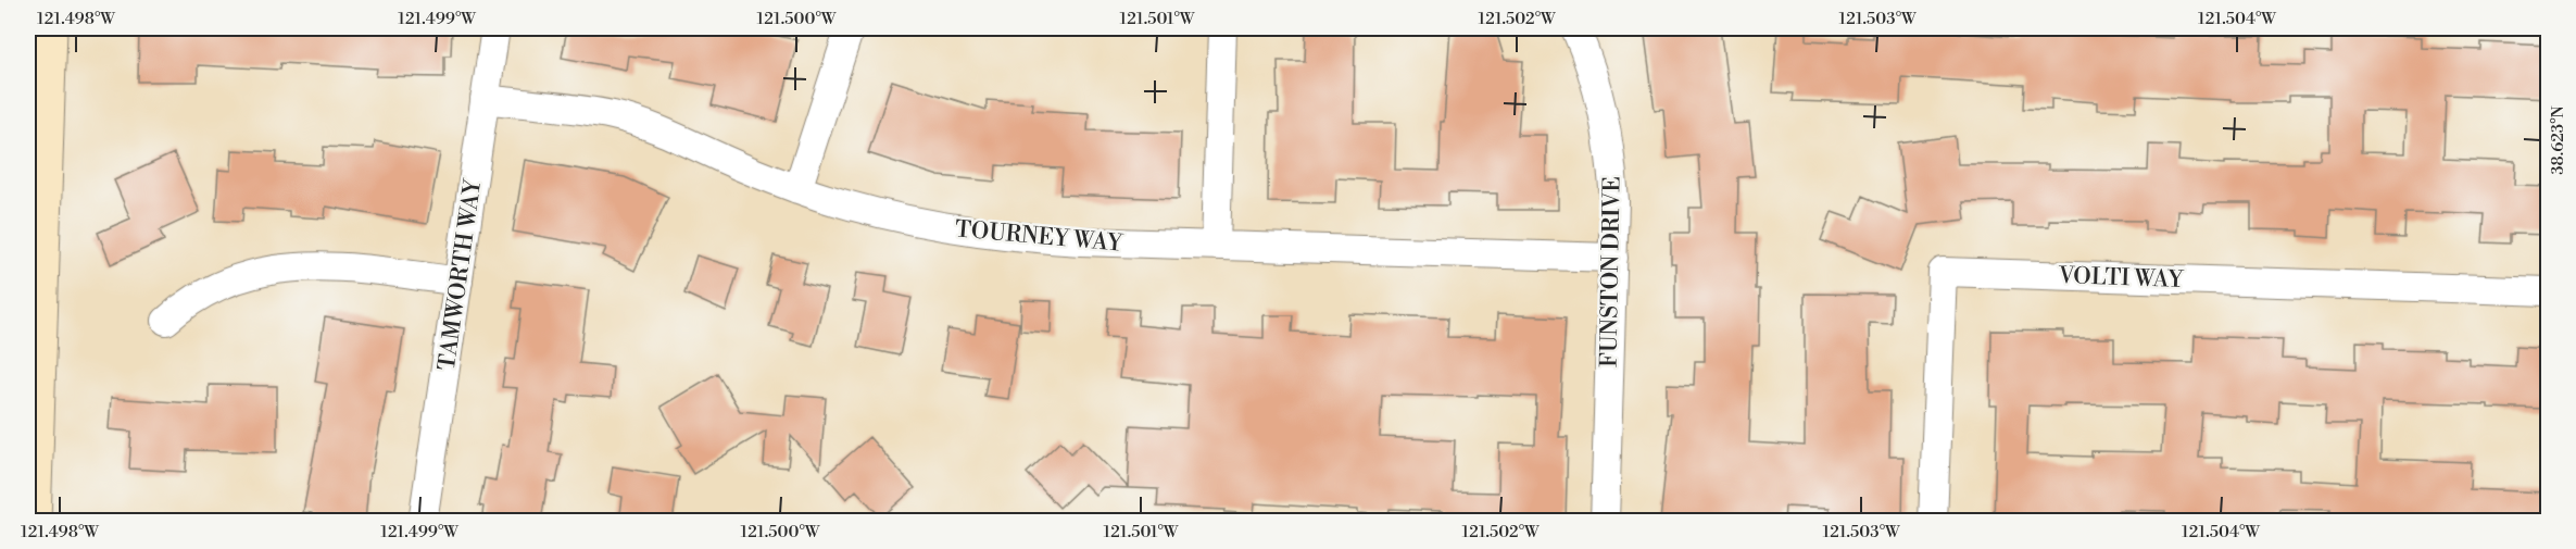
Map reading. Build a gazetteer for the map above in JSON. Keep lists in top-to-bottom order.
{
  "streets": {
    "street": [
      "TOURNEY WAY",
      "FUNSTON DRIVE",
      "TAMWORTH WAY",
      "VOLTI WAY"
    ]
  },
  "crossings": [
    ["TOURNEY WAY", "FUNSTON DRIVE"],
    ["TOURNEY WAY", "TAMWORTH WAY"]
  ],
  "coordinates": [
    "121.498°W",
    "121.499°W",
    "121.500°W",
    "121.501°W",
    "121.502°W",
    "121.503°W",
    "121.504°W",
    "38.623°N"
  ]
}
